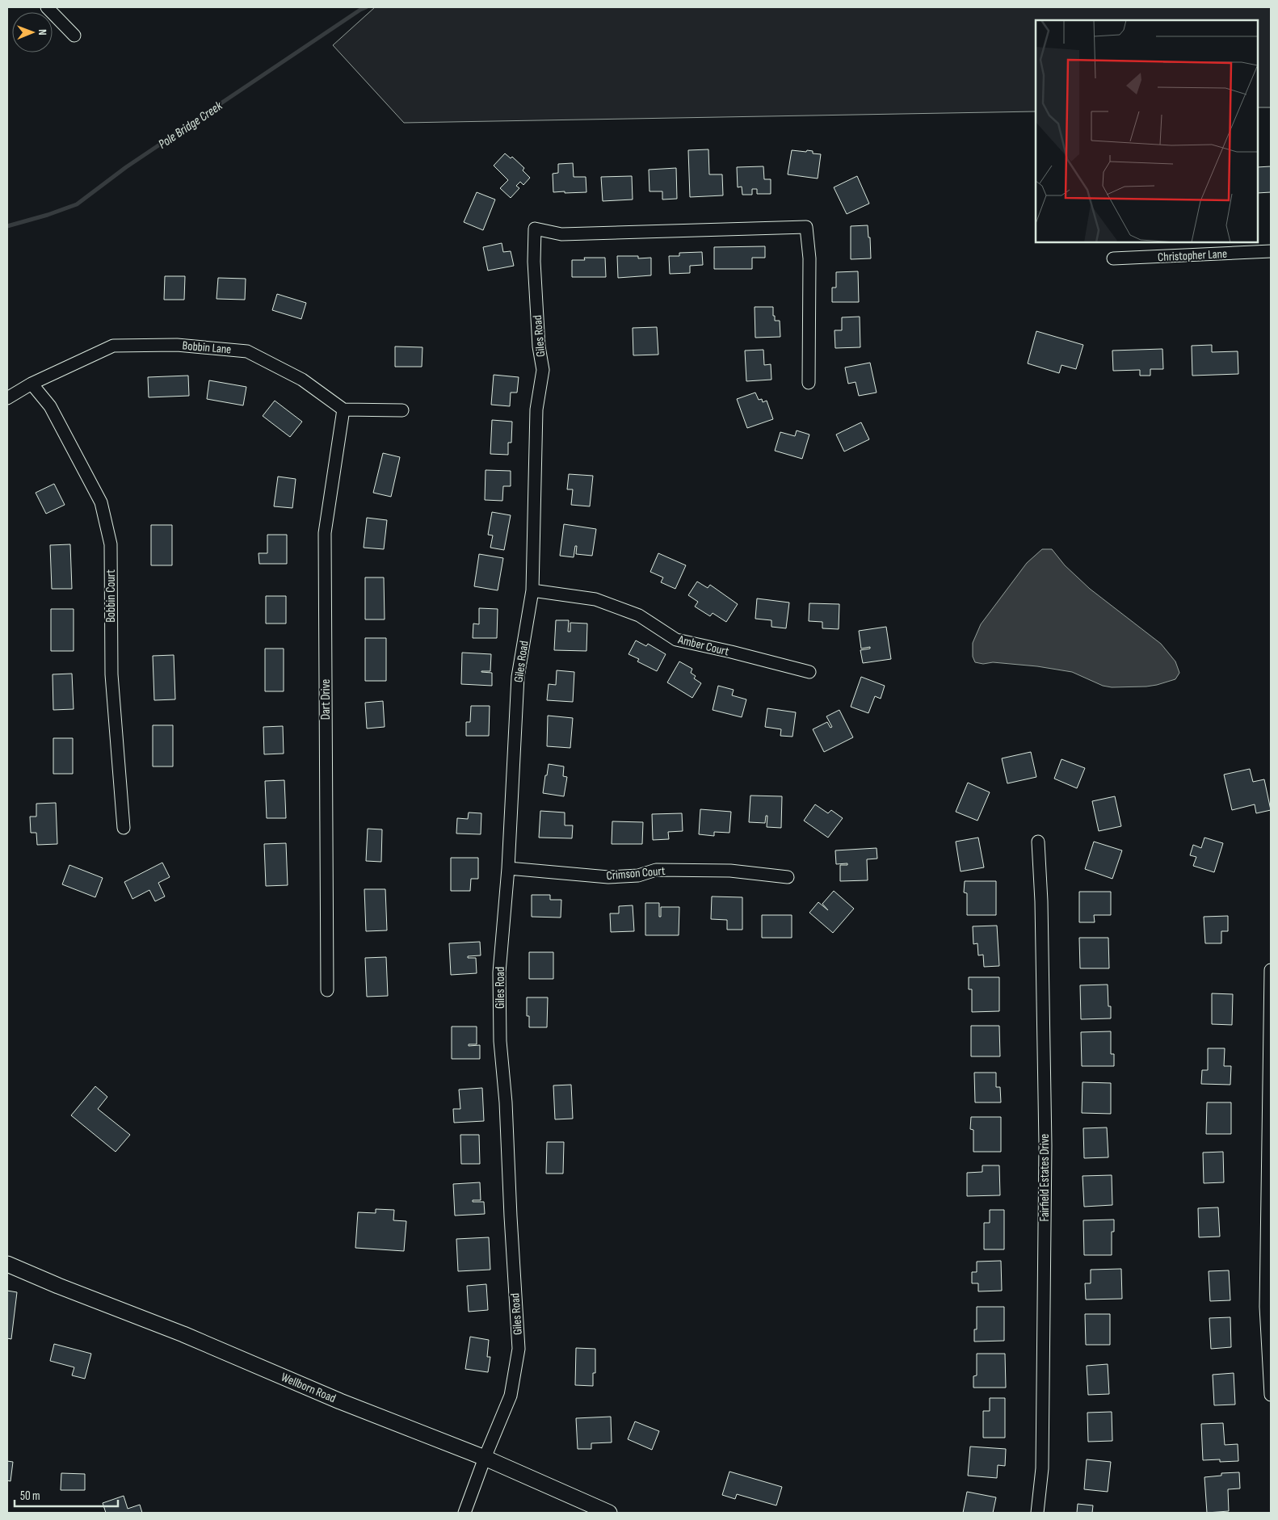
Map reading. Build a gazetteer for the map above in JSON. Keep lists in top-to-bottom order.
{
  "streets": {
    "street": [
      "Christopher Lane",
      "Giles Road",
      "Bobbin Lane",
      "Bobbin Court",
      "Amber Court",
      "Dart Drive",
      "Crimson Court",
      "Fairfield Estates Drive",
      "Wellborn Road"
    ]
  },
  "crossings": [
    ["Giles Road", "Amber Court"],
    ["Giles Road", "Crimson Court"],
    ["Giles Road", "Wellborn Road"],
    ["Bobbin Lane", "Bobbin Court"],
    ["Bobbin Lane", "Dart Drive"]
  ],
  "water": ["Pole Bridge Creek"],
  "scale_bar": "50 m",
  "north": "right"
}
